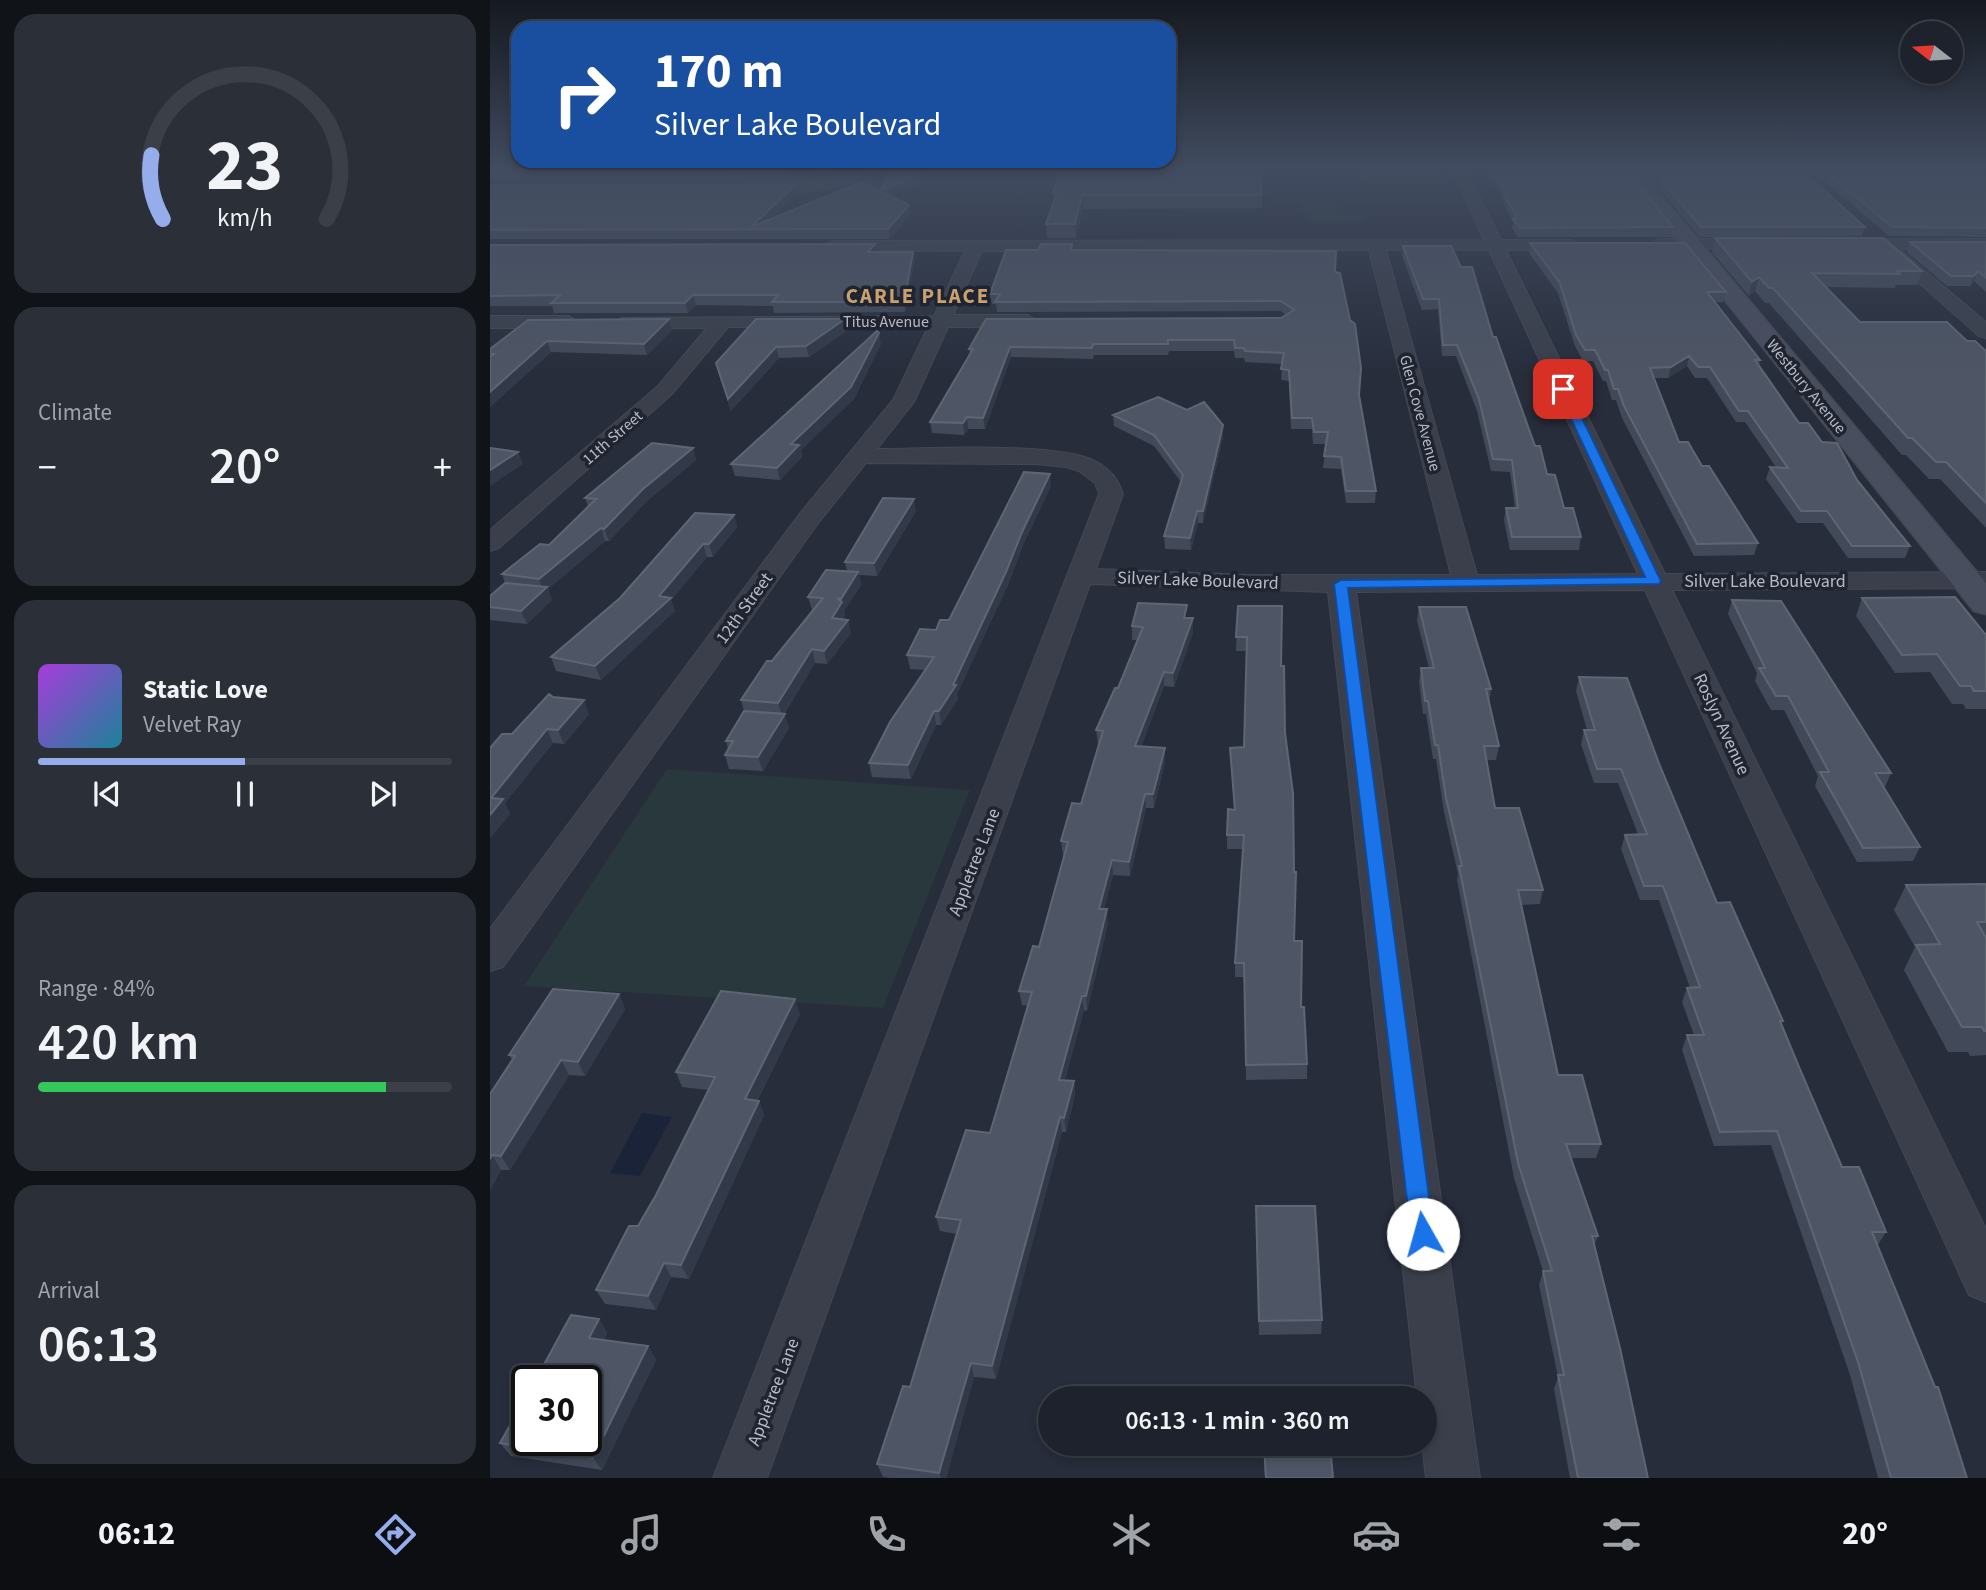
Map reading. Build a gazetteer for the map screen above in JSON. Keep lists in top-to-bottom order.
{
  "streets": {
    "main road": ["Westbury Avenue"],
    "street": [
      "Titus Avenue",
      "Glen Cove Avenue",
      "11th Street",
      "Silver Lake Boulevard",
      "12th Street",
      "Roslyn Avenue",
      "Appletree Lane"
    ]
  },
  "crossings": [
    ["Titus Avenue", "11th Street"],
    ["Titus Avenue", "12th Street"],
    ["Westbury Avenue", "Silver Lake Boulevard"],
    ["Glen Cove Avenue", "Silver Lake Boulevard"],
    ["Silver Lake Boulevard", "Roslyn Avenue"],
    ["Silver Lake Boulevard", "Appletree Lane"],
    ["12th Street", "Appletree Lane"]
  ],
  "districts": ["CARLE PLACE"],
  "north": "left",
  "page": {
    "turn": ["170 m", "Silver Lake Boulevard"],
    "tile": [
      "Climate",
      ["Range · 84%", "420 km"],
      ["Arrival", "06:13"]
    ],
    "heat": ["−", "20°", "+"],
    "song": ["Static Love", "Velvet Ray"],
    "limit": "30",
    "trip": "06:13 · 1 min · 360 m",
    "tabs": ["06:12", "20°"],
    "gauge": ["23", "km/h"]
  }
}
